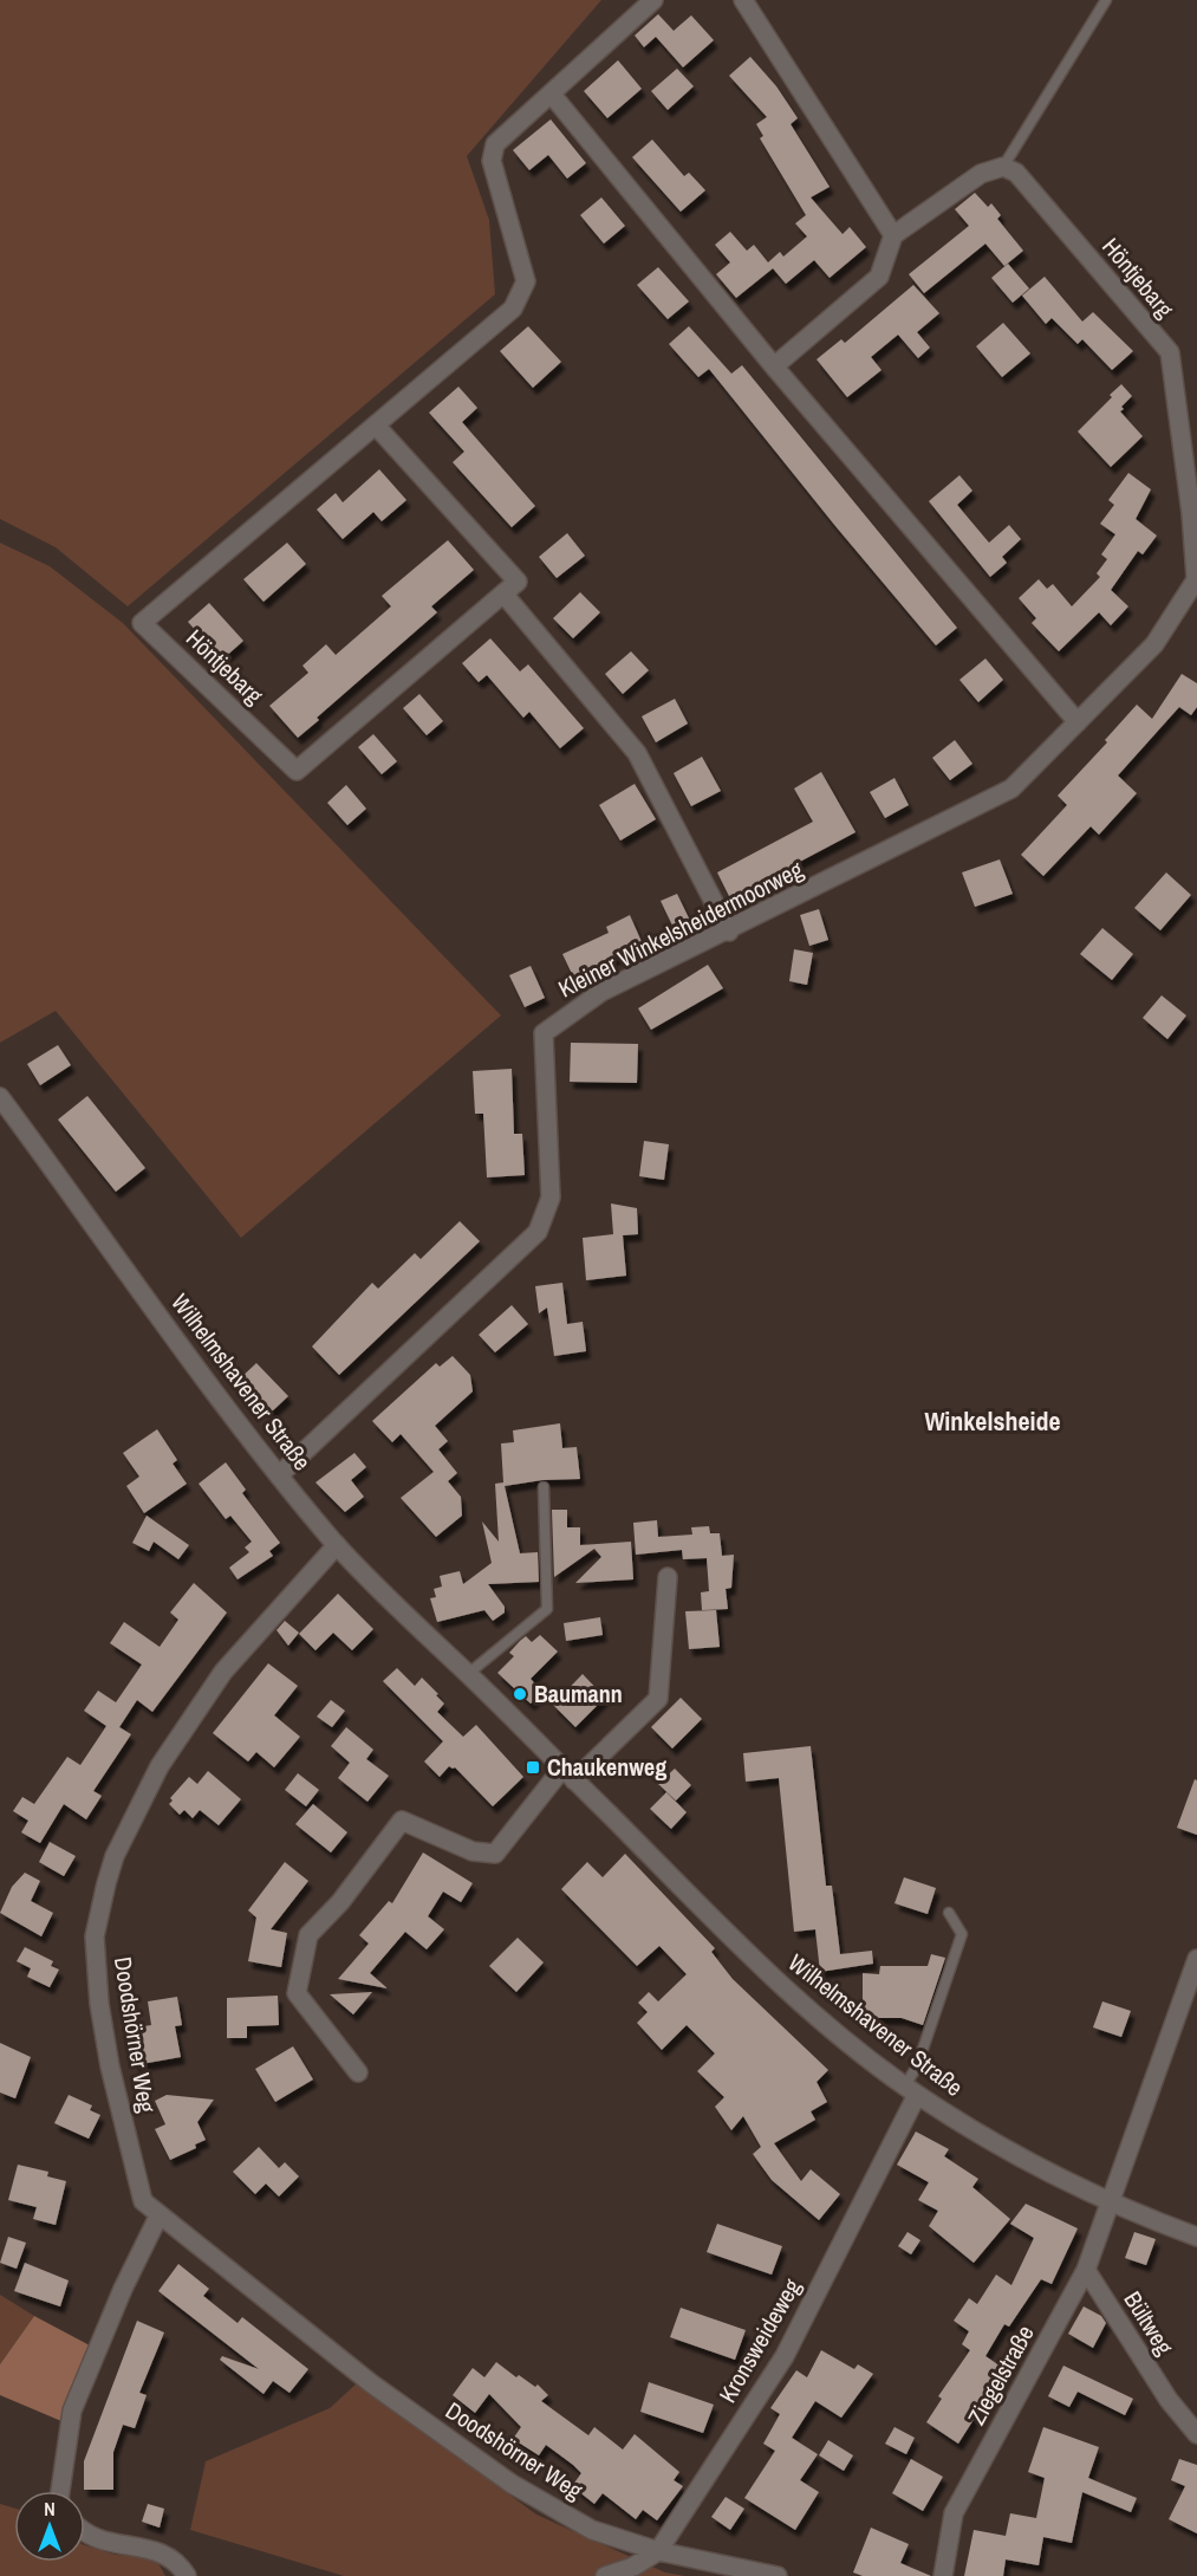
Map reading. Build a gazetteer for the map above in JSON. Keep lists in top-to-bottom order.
{
  "streets": {
    "street": [
      "Höntjebarg",
      "Kleiner Winkelsheidermoorweg",
      "Wilhelmshavener Straße",
      "Doodshörner Weg",
      "Bültweg",
      "Kronsweideweg",
      "Ziegelstraße"
    ]
  },
  "crossings": [
    ["Höntjebarg", "Kleiner Winkelsheidermoorweg"],
    ["Kleiner Winkelsheidermoorweg", "Wilhelmshavener Straße"],
    ["Wilhelmshavener Straße", "Doodshörner Weg"],
    ["Wilhelmshavener Straße", "Kronsweideweg"],
    ["Wilhelmshavener Straße", "Ziegelstraße"],
    ["Doodshörner Weg", "Kronsweideweg"],
    ["Bültweg", "Ziegelstraße"]
  ],
  "districts": ["Winkelsheide"],
  "places": {
    "other": ["Baumann"],
    "transit": ["Chaukenweg"]
  },
  "north": "top"
}
